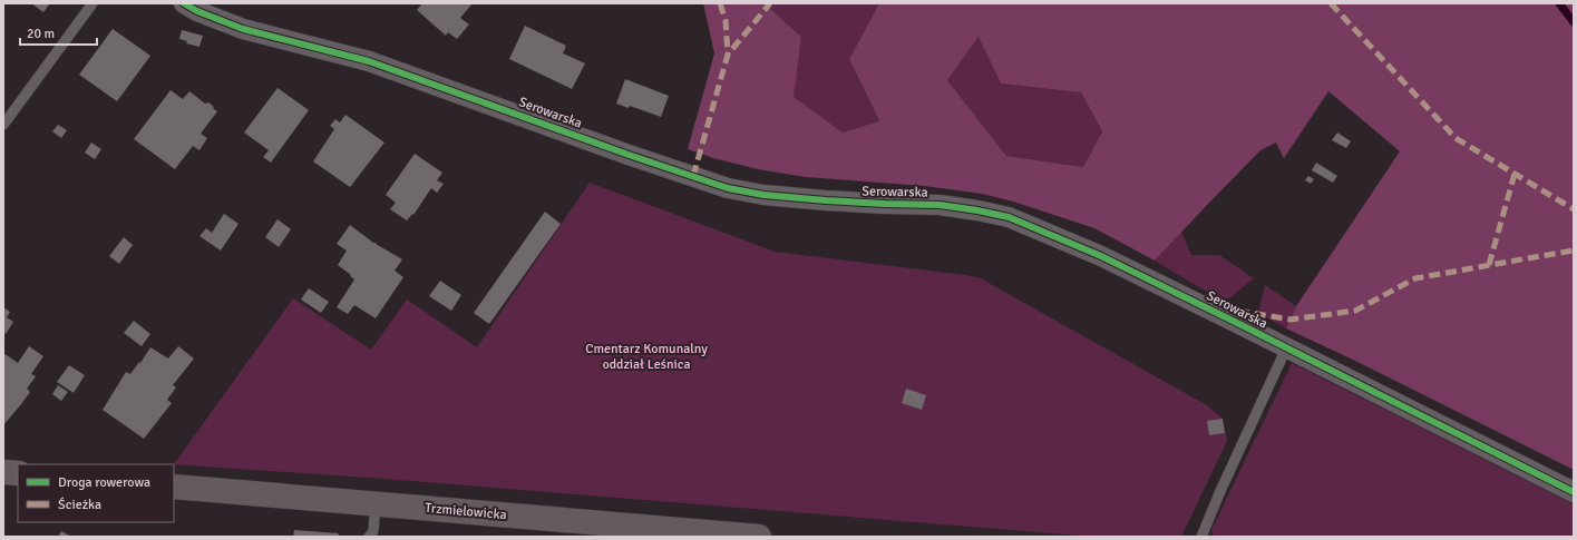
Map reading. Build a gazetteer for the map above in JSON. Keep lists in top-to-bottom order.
{
  "streets": {
    "street": ["Serowarska", "Trzmielowicka"]
  },
  "parks": ["Cmentarz Komunalny oddział Leśnica"],
  "legend": ["Droga rowerowa", "Ścieżka"],
  "scale_bar": "20 m"
}
